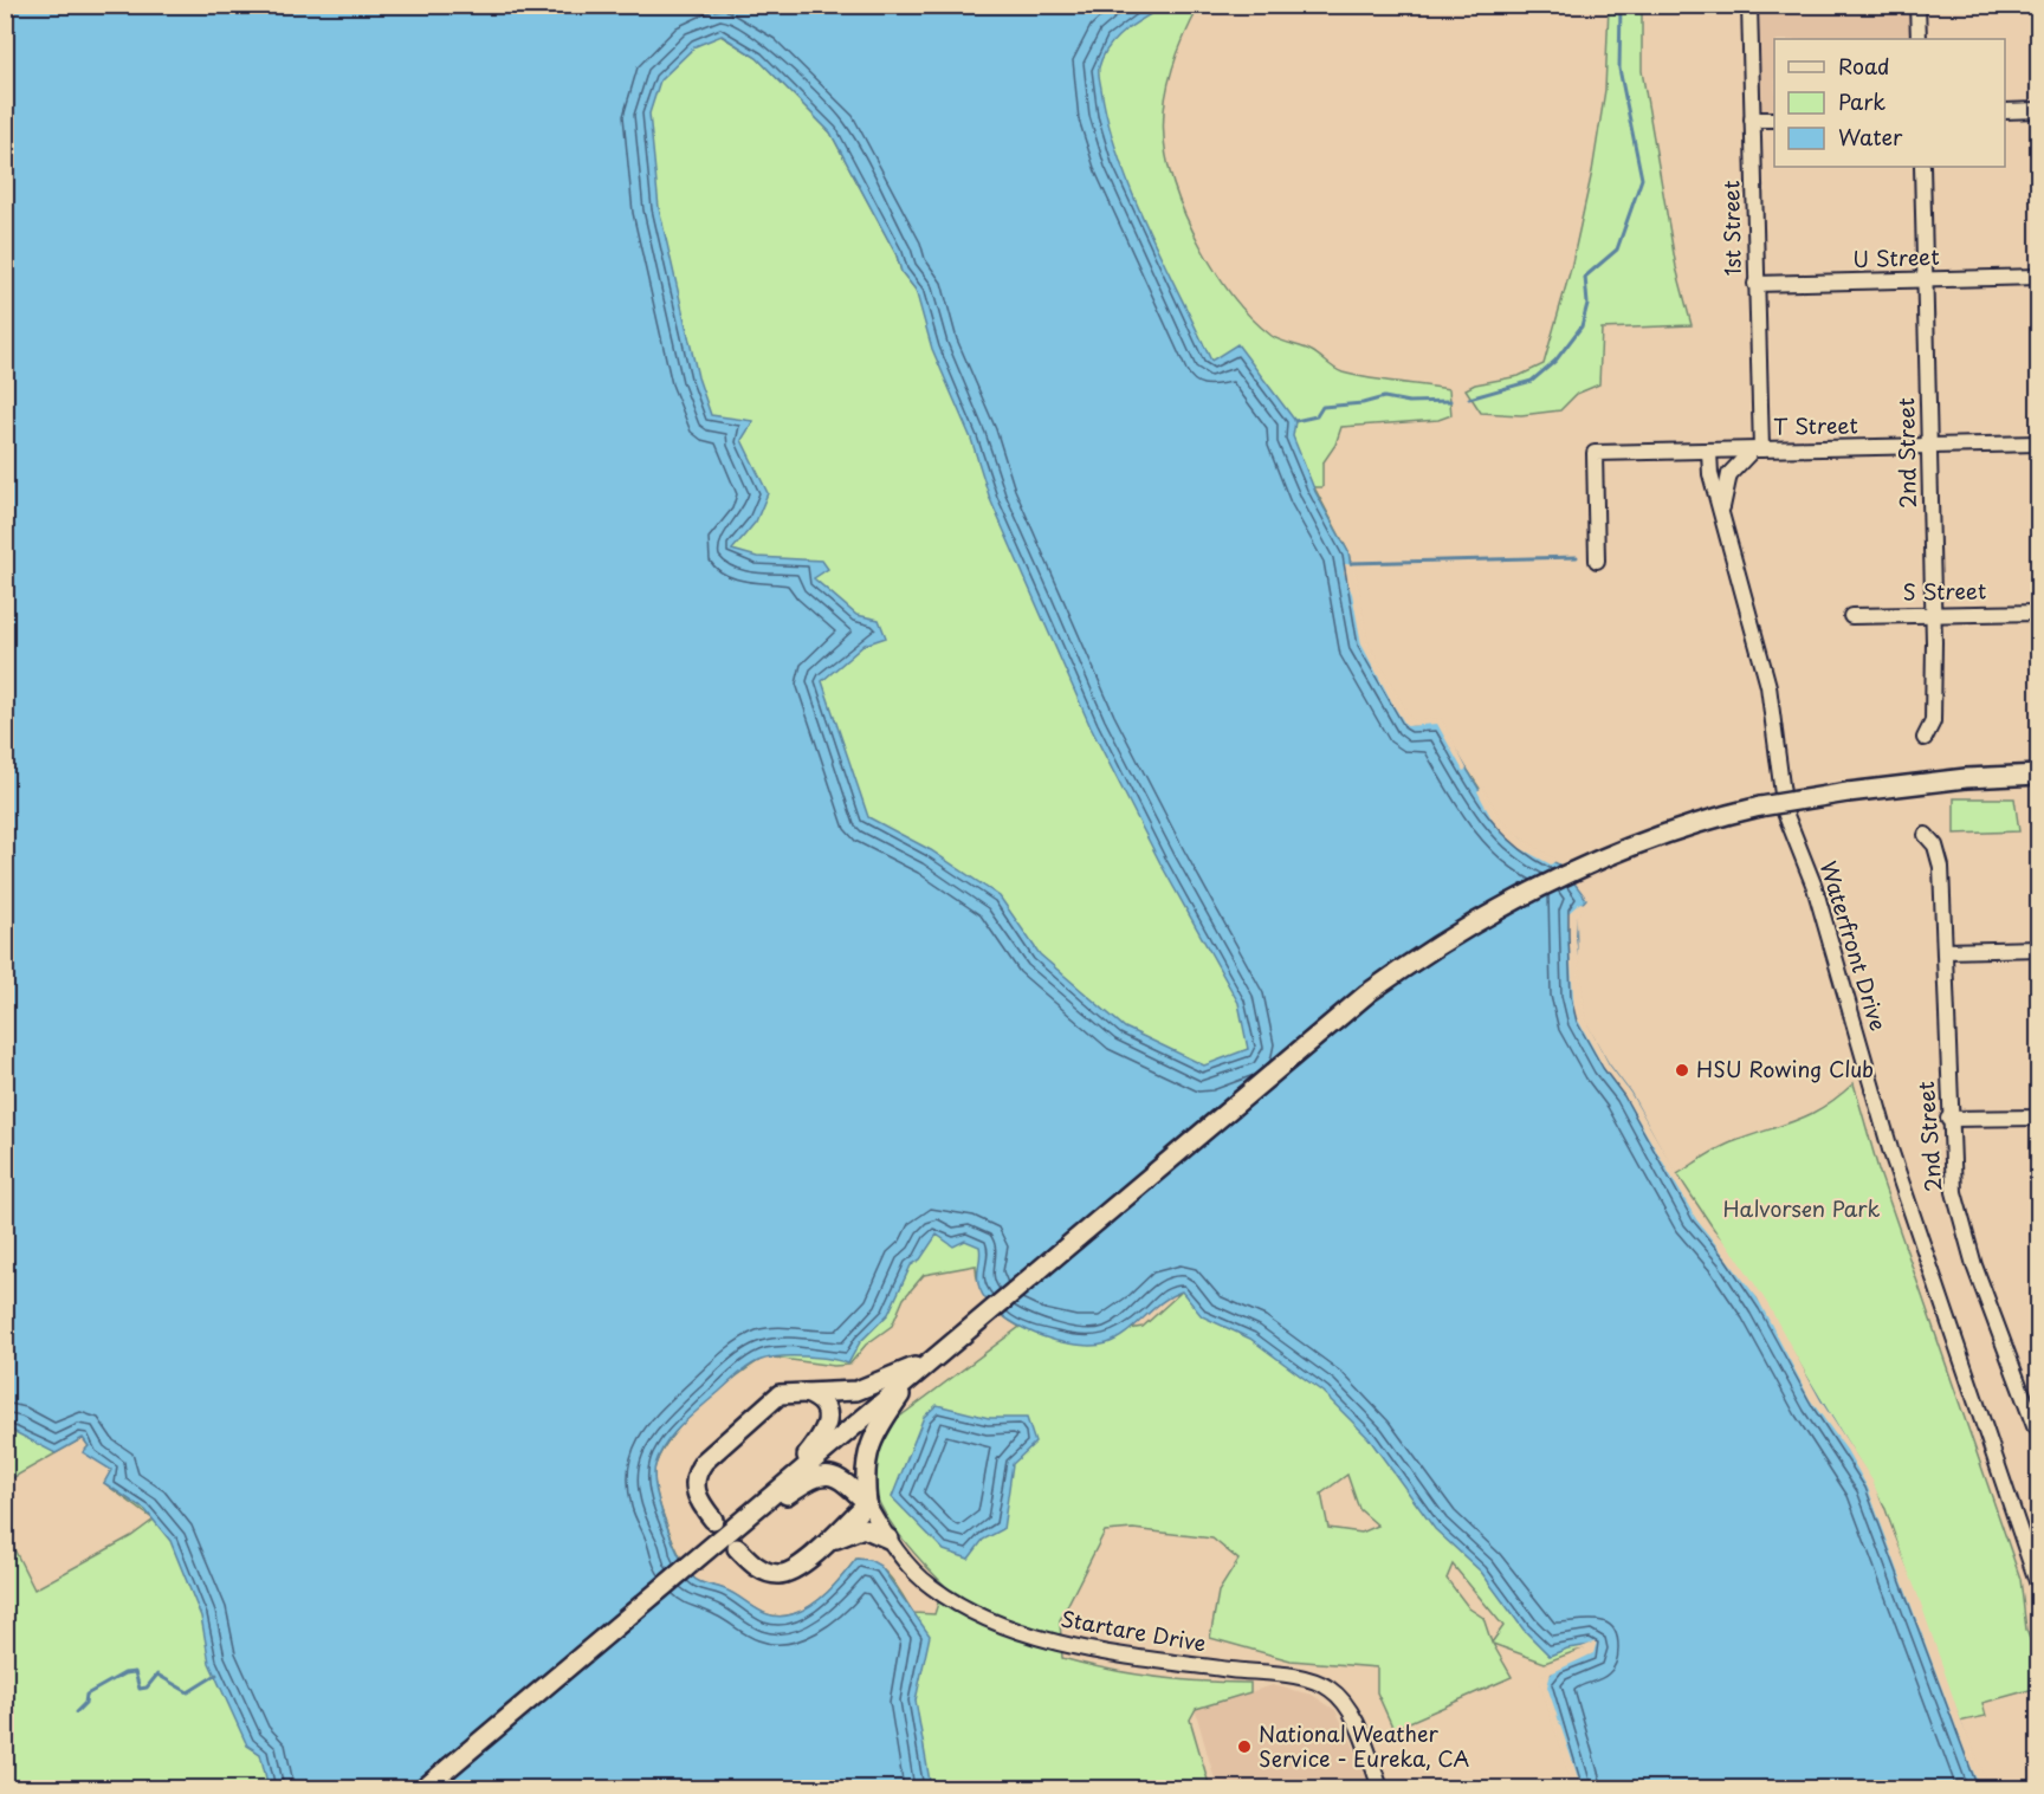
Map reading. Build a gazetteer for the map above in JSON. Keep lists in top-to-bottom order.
{
  "streets": {
    "street": [
      "1st Street",
      "U Street",
      "T Street",
      "2nd Street",
      "S Street",
      "Waterfront Drive",
      "Startare Drive"
    ]
  },
  "crossings": [
    ["1st Street", "U Street"],
    ["1st Street", "T Street"],
    ["1st Street", "Waterfront Drive"],
    ["U Street", "2nd Street"],
    ["T Street", "2nd Street"],
    ["T Street", "Waterfront Drive"],
    ["2nd Street", "S Street"]
  ],
  "parks": ["Halvorsen Park"],
  "places": ["HSU Rowing Club", "National Weather Service - Eureka, CA"],
  "legend": ["Road", "Park", "Water"]
}
